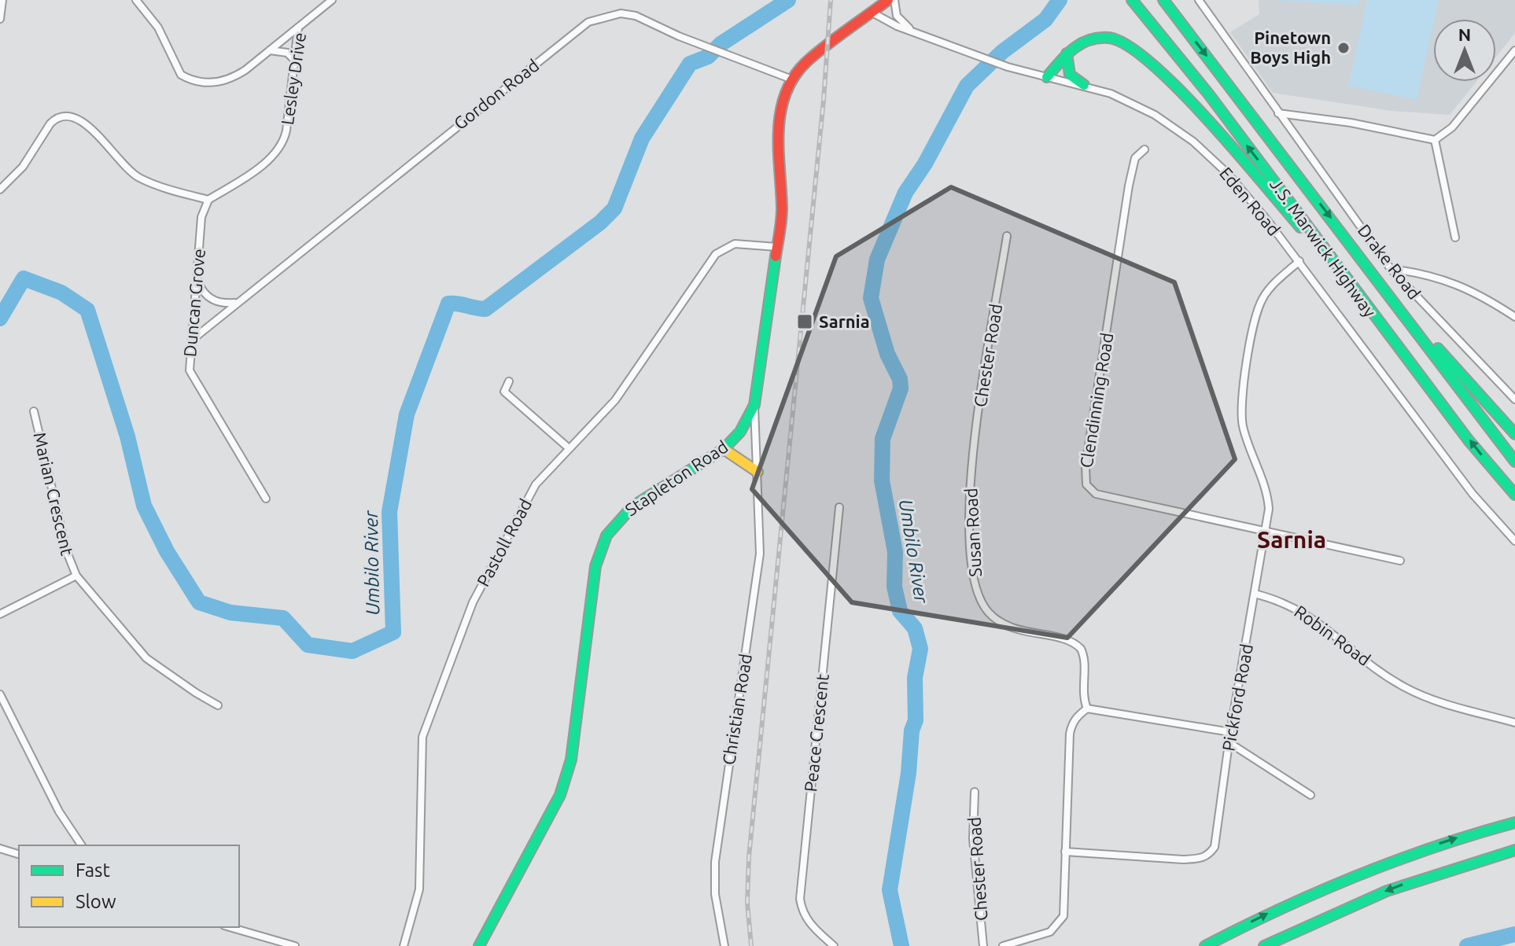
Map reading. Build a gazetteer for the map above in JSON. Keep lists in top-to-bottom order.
{
  "streets": {
    "main road": ["J.S. Marwick Highway", "Stapleton Road"],
    "street": [
      "Lesley Drive",
      "Gordon Road",
      "Eden Road",
      "Drake Road",
      "Duncan Grove",
      "Chester Road",
      "Clendinning Road",
      "Marian Crescent",
      "Susan Road",
      "Pastoll Road",
      "Robin Road",
      "Pickford Road",
      "Christian Road",
      "Peace Crescent"
    ]
  },
  "crossings": [
    ["Lesley Drive", "Duncan Grove"],
    ["Gordon Road", "Duncan Grove"],
    ["Gordon Road", "Stapleton Road"],
    ["Eden Road", "Stapleton Road"],
    ["Eden Road", "Pickford Road"],
    ["Chester Road", "Susan Road"],
    ["Clendinning Road", "Pickford Road"],
    ["Stapleton Road", "Pastoll Road"],
    ["Stapleton Road", "Christian Road"],
    ["Robin Road", "Pickford Road"]
  ],
  "districts": ["Sarnia"],
  "water": ["Umbilo River"],
  "places": {
    "other": ["Pinetown Boys High"],
    "transit": ["Sarnia"]
  },
  "legend": ["Fast", "Slow"],
  "north": "top"
}
